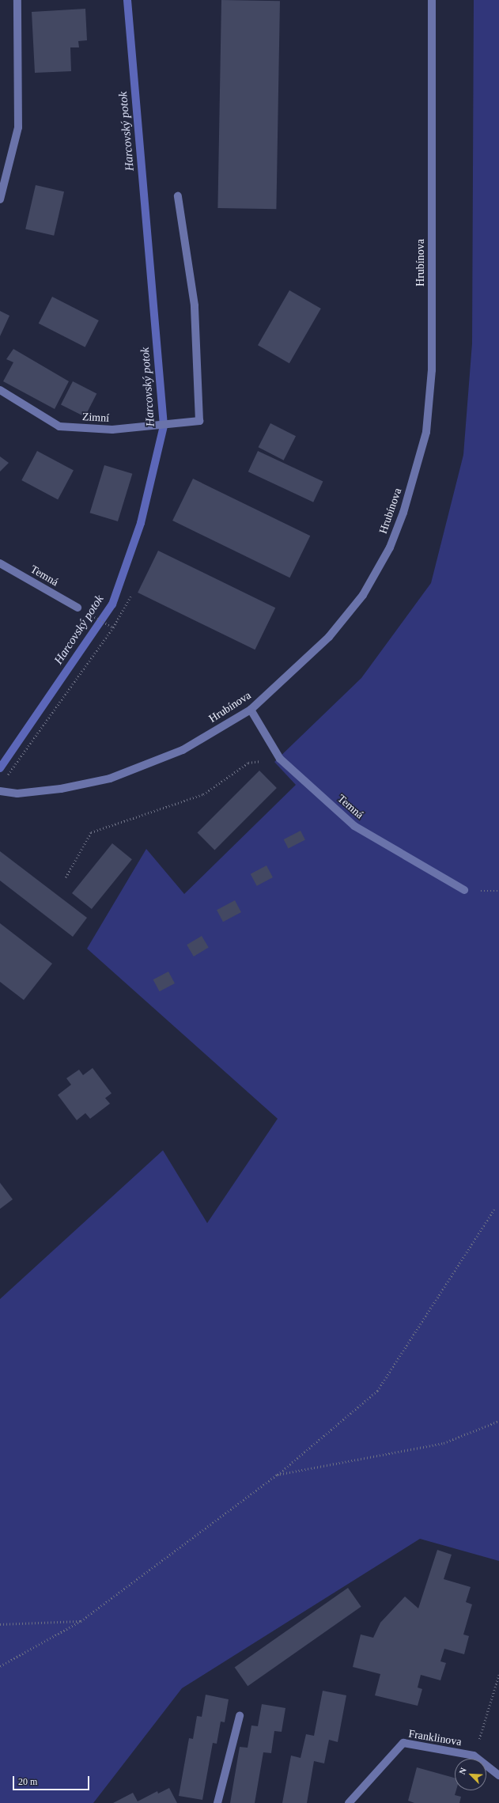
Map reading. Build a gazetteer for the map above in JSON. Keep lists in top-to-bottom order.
{
  "streets": {
    "street": [
      "Hrubínova",
      "Zimní",
      "Temná",
      "Franklinova"
    ]
  },
  "crossings": [
    ["Hrubínova", "Temná"]
  ],
  "water": ["Harcovský potok"],
  "scale_bar": "20 m",
  "north": "top left"
}
